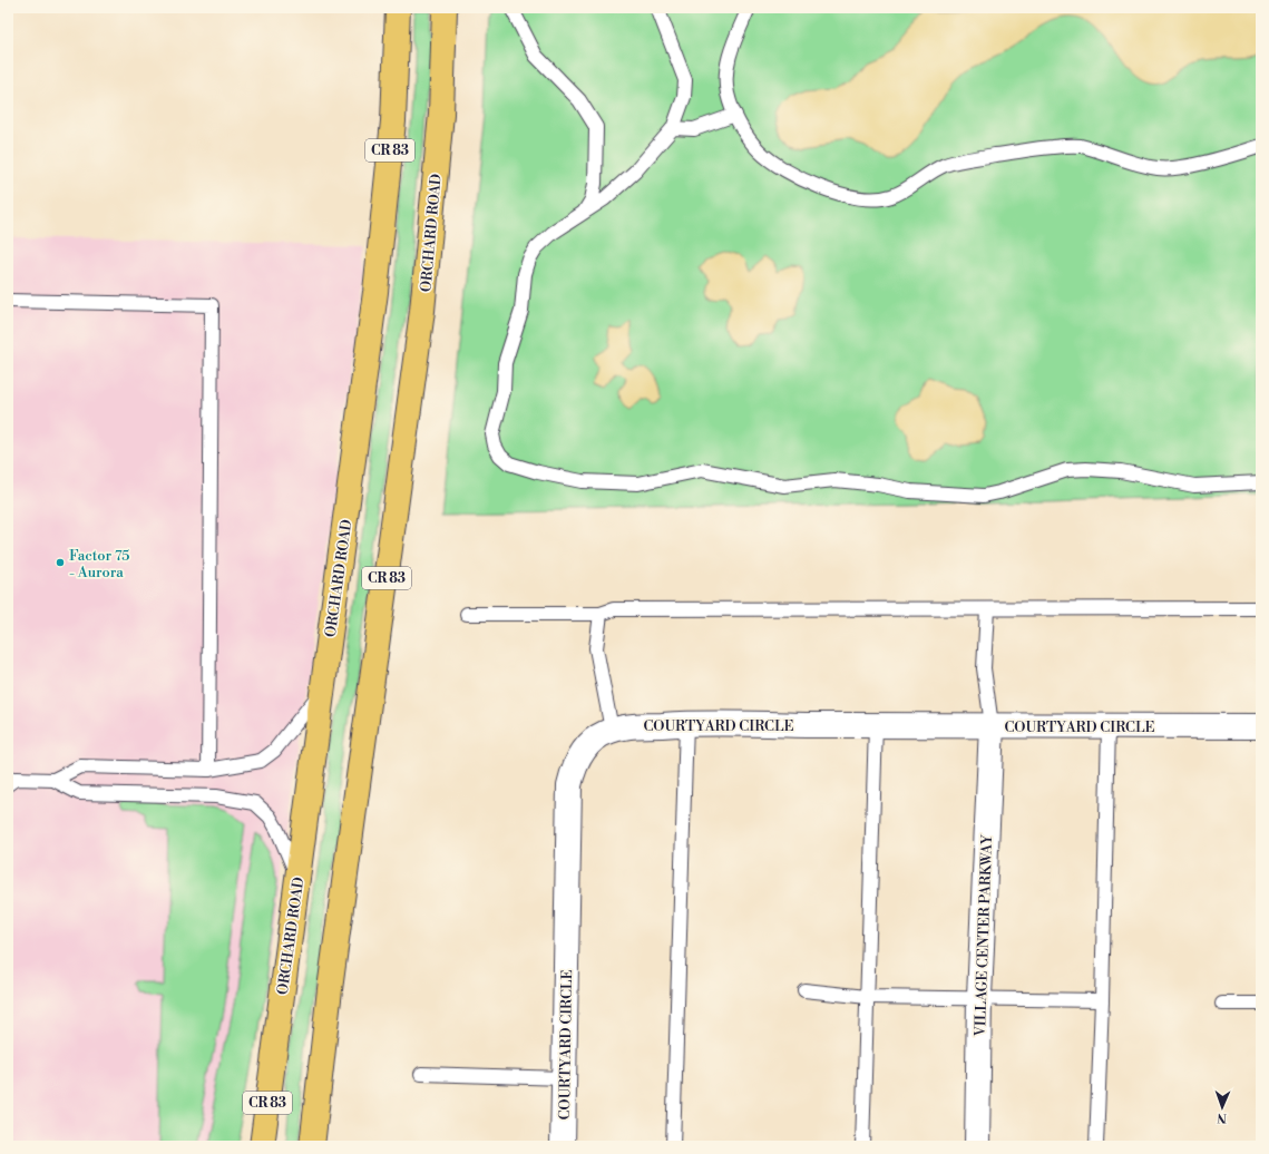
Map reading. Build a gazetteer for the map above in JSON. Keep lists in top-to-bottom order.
{
  "streets": {
    "main road": ["CR 83", "ORCHARD ROAD"],
    "street": ["COURTYARD CIRCLE", "VILLAGE CENTER PARKWAY"]
  },
  "crossings": [
    ["COURTYARD CIRCLE", "VILLAGE CENTER PARKWAY"]
  ],
  "places": ["Factor 75 - Aurora"],
  "north": "bottom"
}
